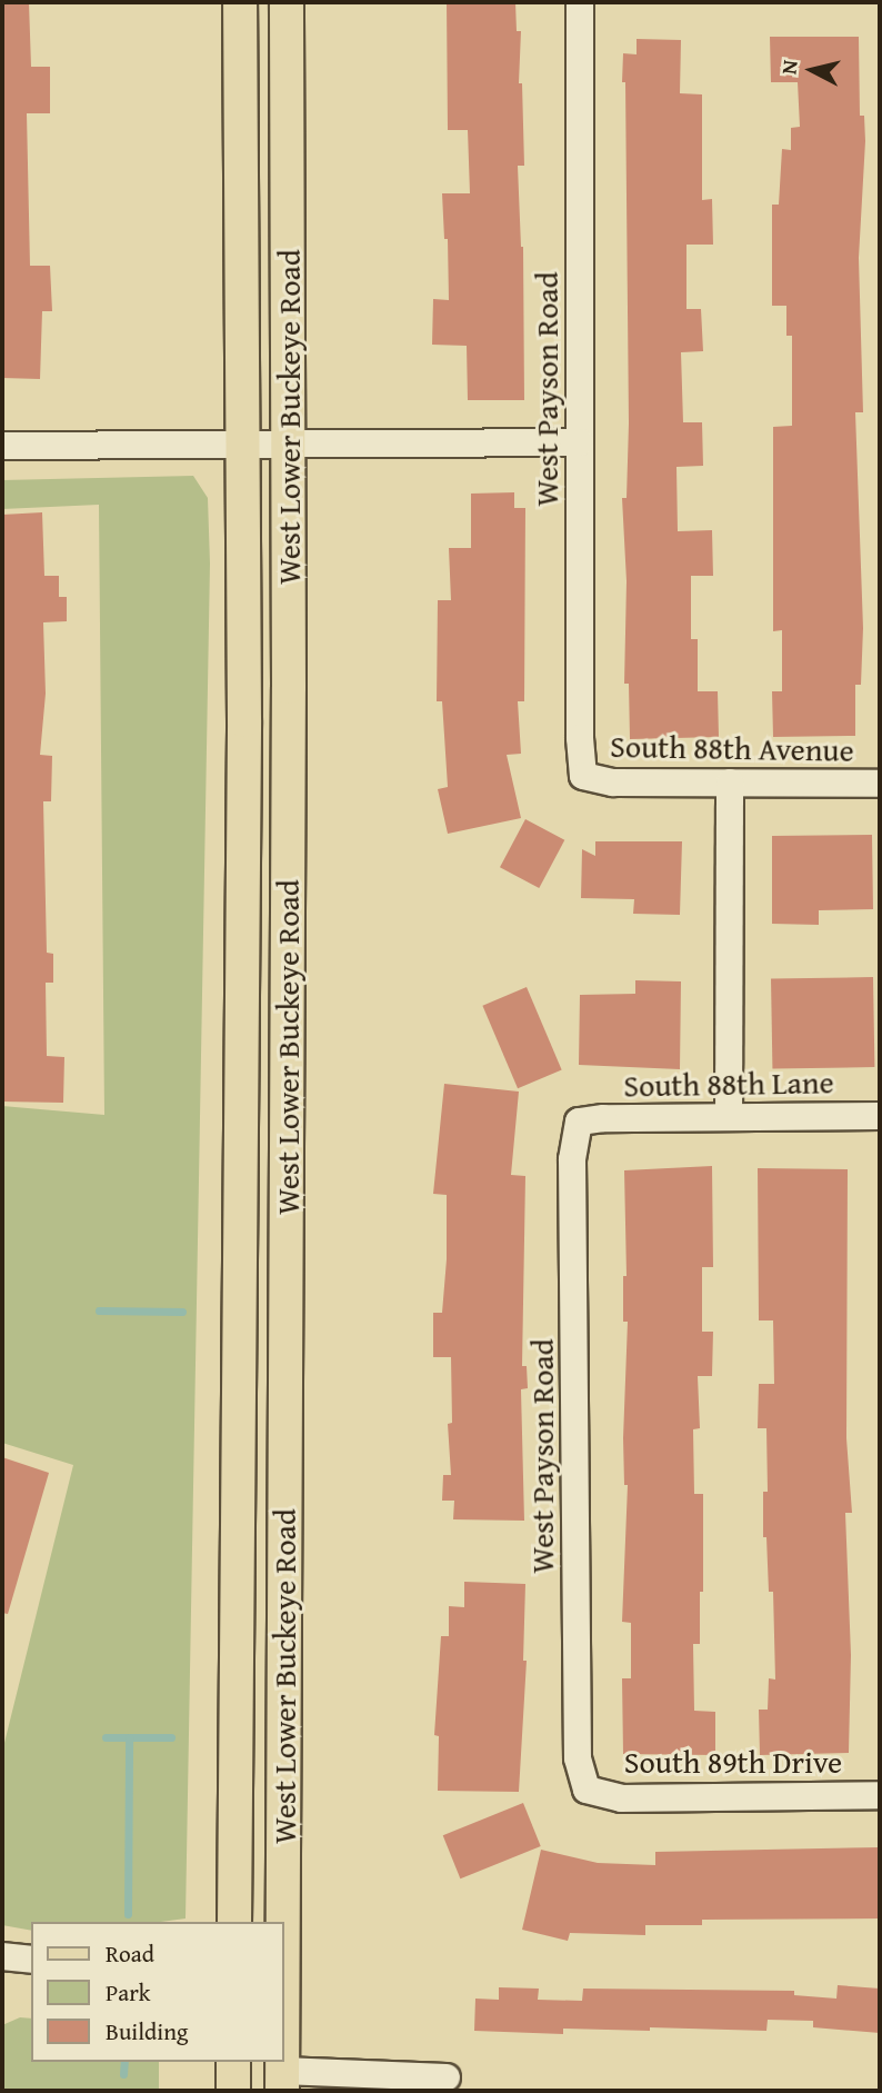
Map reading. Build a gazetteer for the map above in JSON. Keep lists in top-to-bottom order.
{
  "streets": {
    "main road": ["West Lower Buckeye Road"],
    "street": [
      "West Payson Road",
      "South 88th Avenue",
      "South 88th Lane",
      "South 89th Drive"
    ]
  },
  "crossings": [
    ["West Payson Road", "South 88th Avenue"],
    ["West Payson Road", "South 88th Lane"],
    ["West Payson Road", "South 89th Drive"]
  ],
  "legend": ["Road", "Park", "Building"],
  "north": "left"
}
